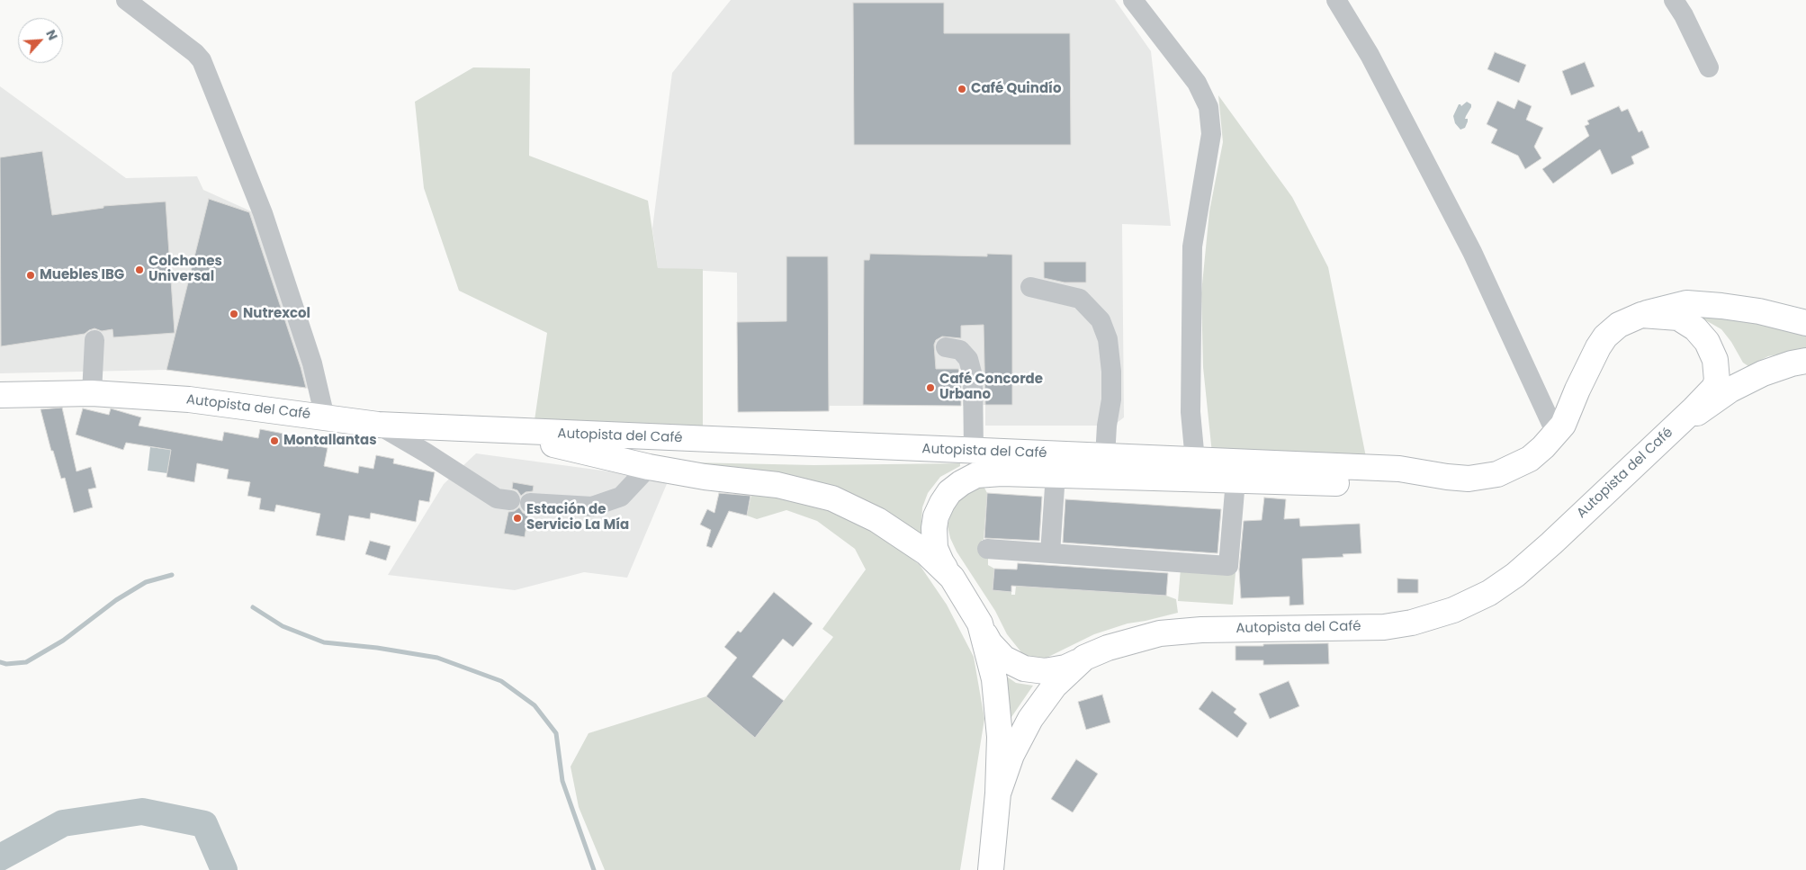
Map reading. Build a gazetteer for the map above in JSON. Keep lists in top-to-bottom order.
{
  "streets": {
    "main road": ["Autopista del Café"]
  },
  "places": [
    "Café Quindío",
    "Colchones Universal",
    "Muebles IBG",
    "Nutrexcol",
    "Café Concorde Urbano",
    "Montallantas",
    "Estación de Servicio La Mía"
  ],
  "north": "top right"
}
